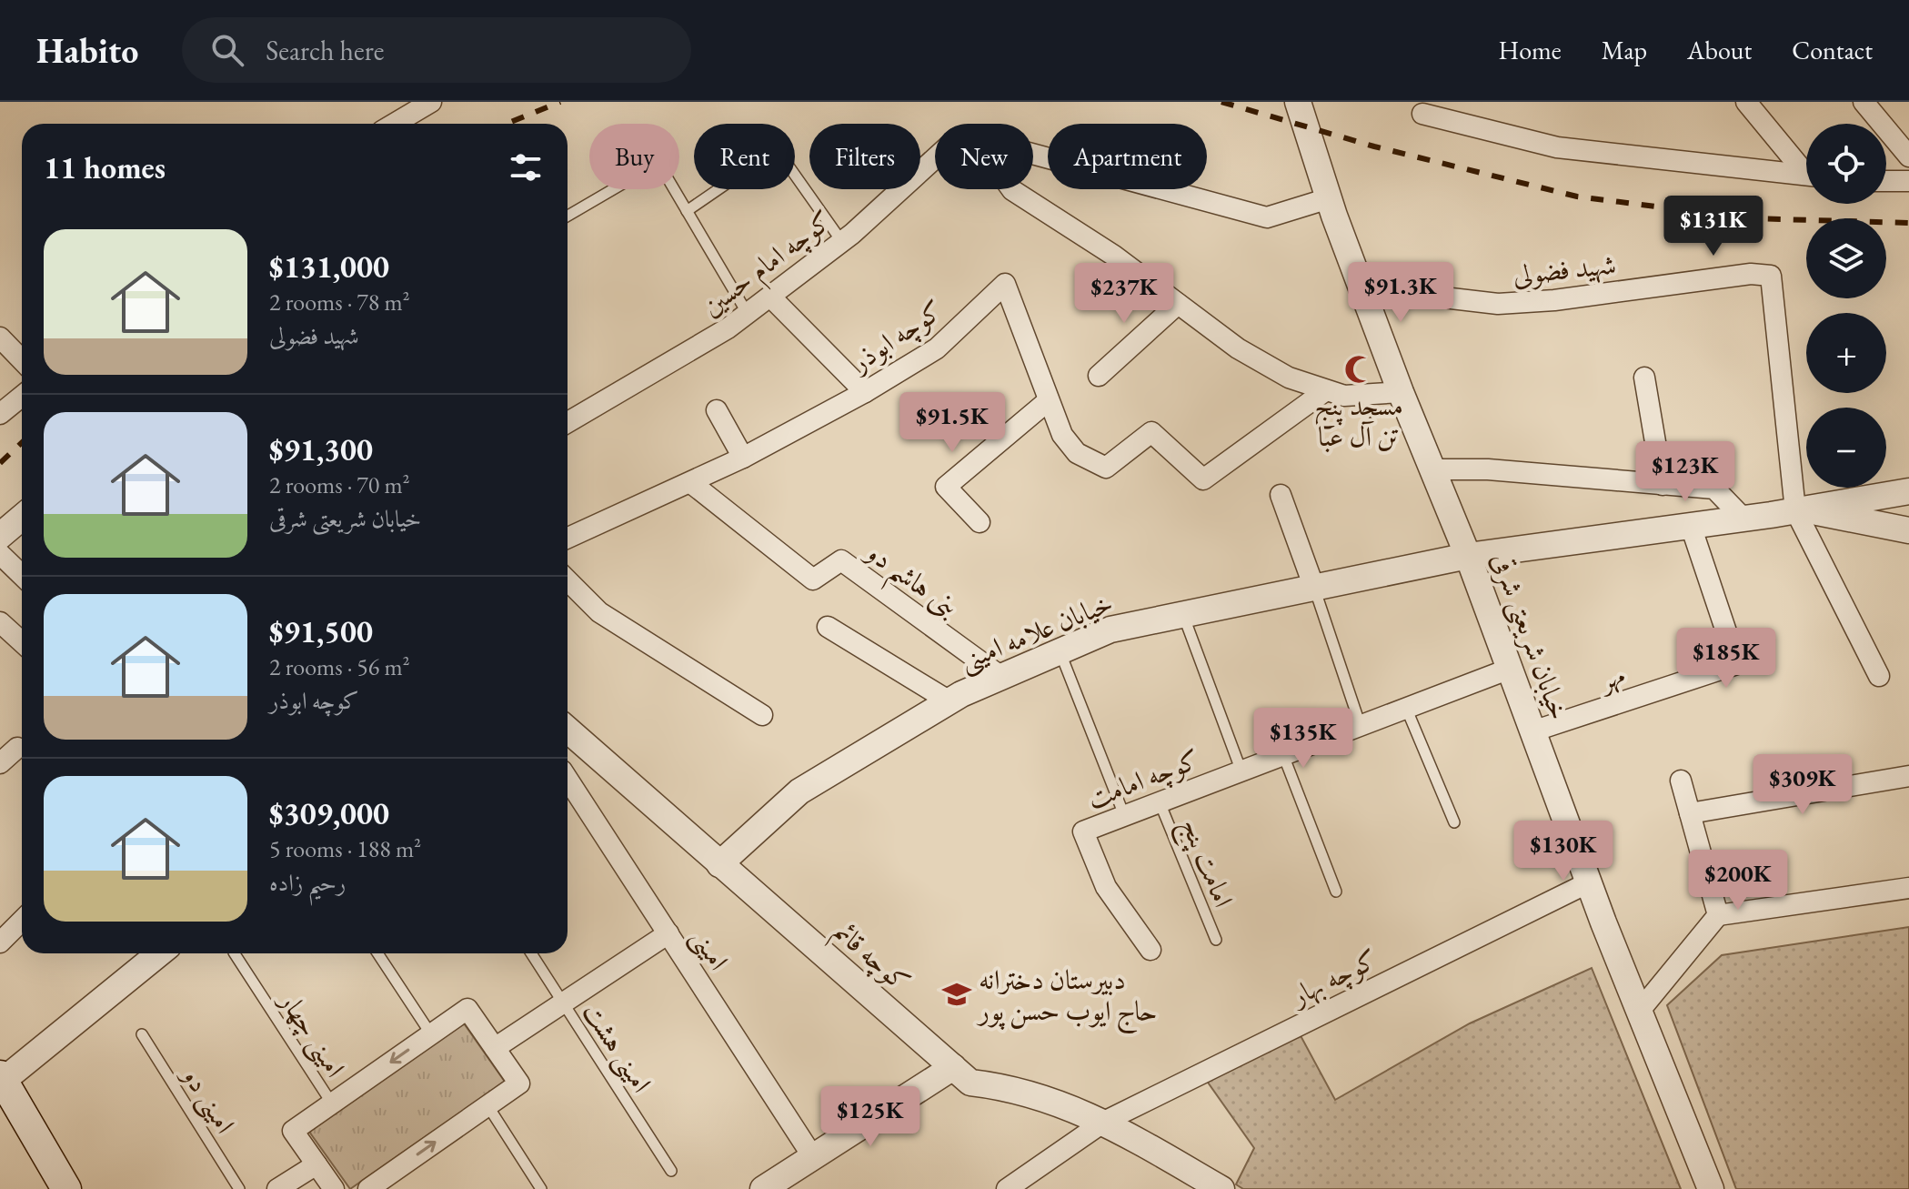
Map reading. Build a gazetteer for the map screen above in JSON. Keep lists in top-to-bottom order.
{
  "streets": {
    "street": [
      "کوچه امام حسین",
      "شهید فضولی",
      "کوچه ابوذر",
      "بنی هاشم دو",
      "خیابان علامه امینی",
      "خیابان شریعتی شرقی",
      "مهر",
      "کوچه امامت",
      "امینی",
      "کوچه قائم",
      "کوچه بهار"
    ],
    "lane": [
      "امامت پنج",
      "امینی چهار",
      "امینی هشت",
      "امینی دو"
    ]
  },
  "crossings": [
    ["شهید فضولی", "خیابان علامه امینی"],
    ["کوچه ابوذر", "بنی هاشم دو"],
    ["بنی هاشم دو", "خیابان علامه امینی"],
    ["خیابان علامه امینی", "خیابان شریعتی شرقی"],
    ["خیابان علامه امینی", "مهر"],
    ["خیابان علامه امینی", "کوچه قائم"],
    ["خیابان شریعتی شرقی", "مهر"],
    ["خیابان شریعتی شرقی", "کوچه امامت"],
    ["خیابان شریعتی شرقی", "کوچه بهار"],
    ["کوچه امامت", "امامت پنج"],
    ["کوچه قائم", "کوچه بهار"]
  ],
  "places": {
    "mosque": ["مسجد پنج تن آل عبا"],
    "school or university": ["دبیرستان دخترانه حاج ایوب حسن پور"]
  },
  "page": {
    "header": "Habito",
    "search": "Search here",
    "nav": [
      "Home",
      "Map",
      "About",
      "Contact"
    ],
    "map_buttons": ["+", "−"],
    "chip": [
      "Buy",
      "Rent",
      "Filters",
      "New",
      "Apartment"
    ],
    "heading": "11 homes",
    "price": [
      "$131K",
      "$91.3K",
      "$237K",
      "$91.5K",
      "$123K",
      "$185K",
      "$135K",
      "$309K",
      "$130K",
      "$200K",
      "$125K"
    ],
    "list": [
      {
        "name": "$131,000",
        "note": "2 rooms · 78 m² · شهید فضولی"
      },
      {
        "name": "$91,300",
        "note": "2 rooms · 70 m² · خیابان شریعتی شرقی"
      },
      {
        "name": "$91,500",
        "note": "2 rooms · 56 m² · کوچه ابوذر"
      },
      {
        "name": "$309,000",
        "note": "5 rooms · 188 m² · رحیم زاده"
      }
    ]
  }
}
